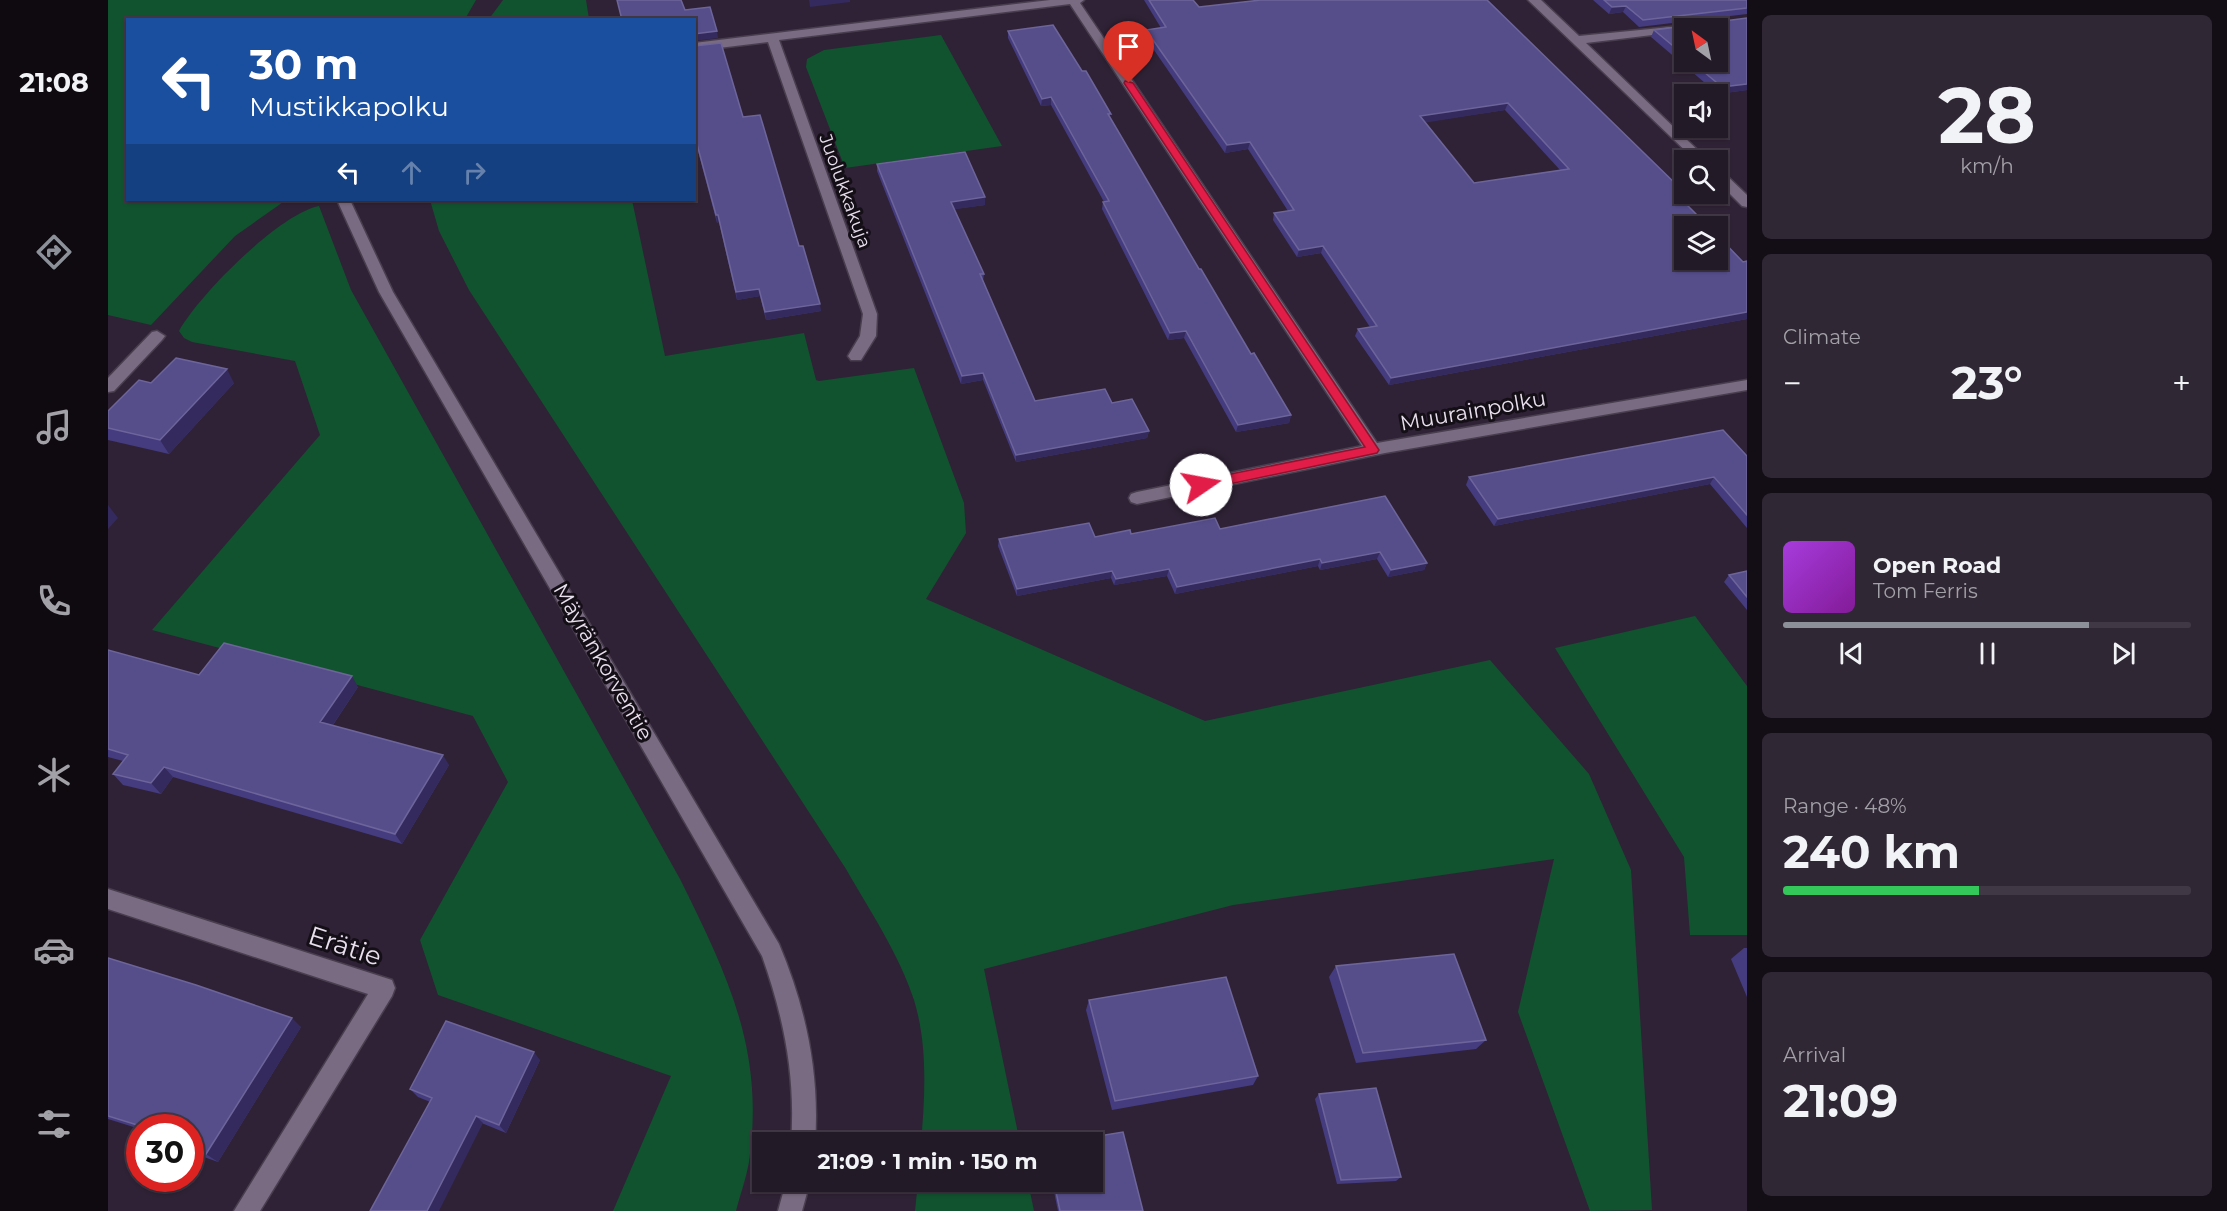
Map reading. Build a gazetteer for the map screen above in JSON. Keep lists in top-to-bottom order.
{
  "streets": {
    "street": [
      "Juolukkakuja",
      "Muurainpolku",
      "Mäyränkorventie",
      "Erätie"
    ]
  },
  "north": "top left",
  "page": {
    "tabs": "21:08",
    "tile": [
      ["28", "km/h"],
      "Climate",
      ["Range · 48%", "240 km"],
      ["Arrival", "21:09"]
    ],
    "turn": ["30 m", "Mustikkapolku"],
    "heat": ["−", "23°", "+"],
    "song": ["Open Road", "Tom Ferris"],
    "limit": "30",
    "trip": "21:09 · 1 min · 150 m"
  }
}
